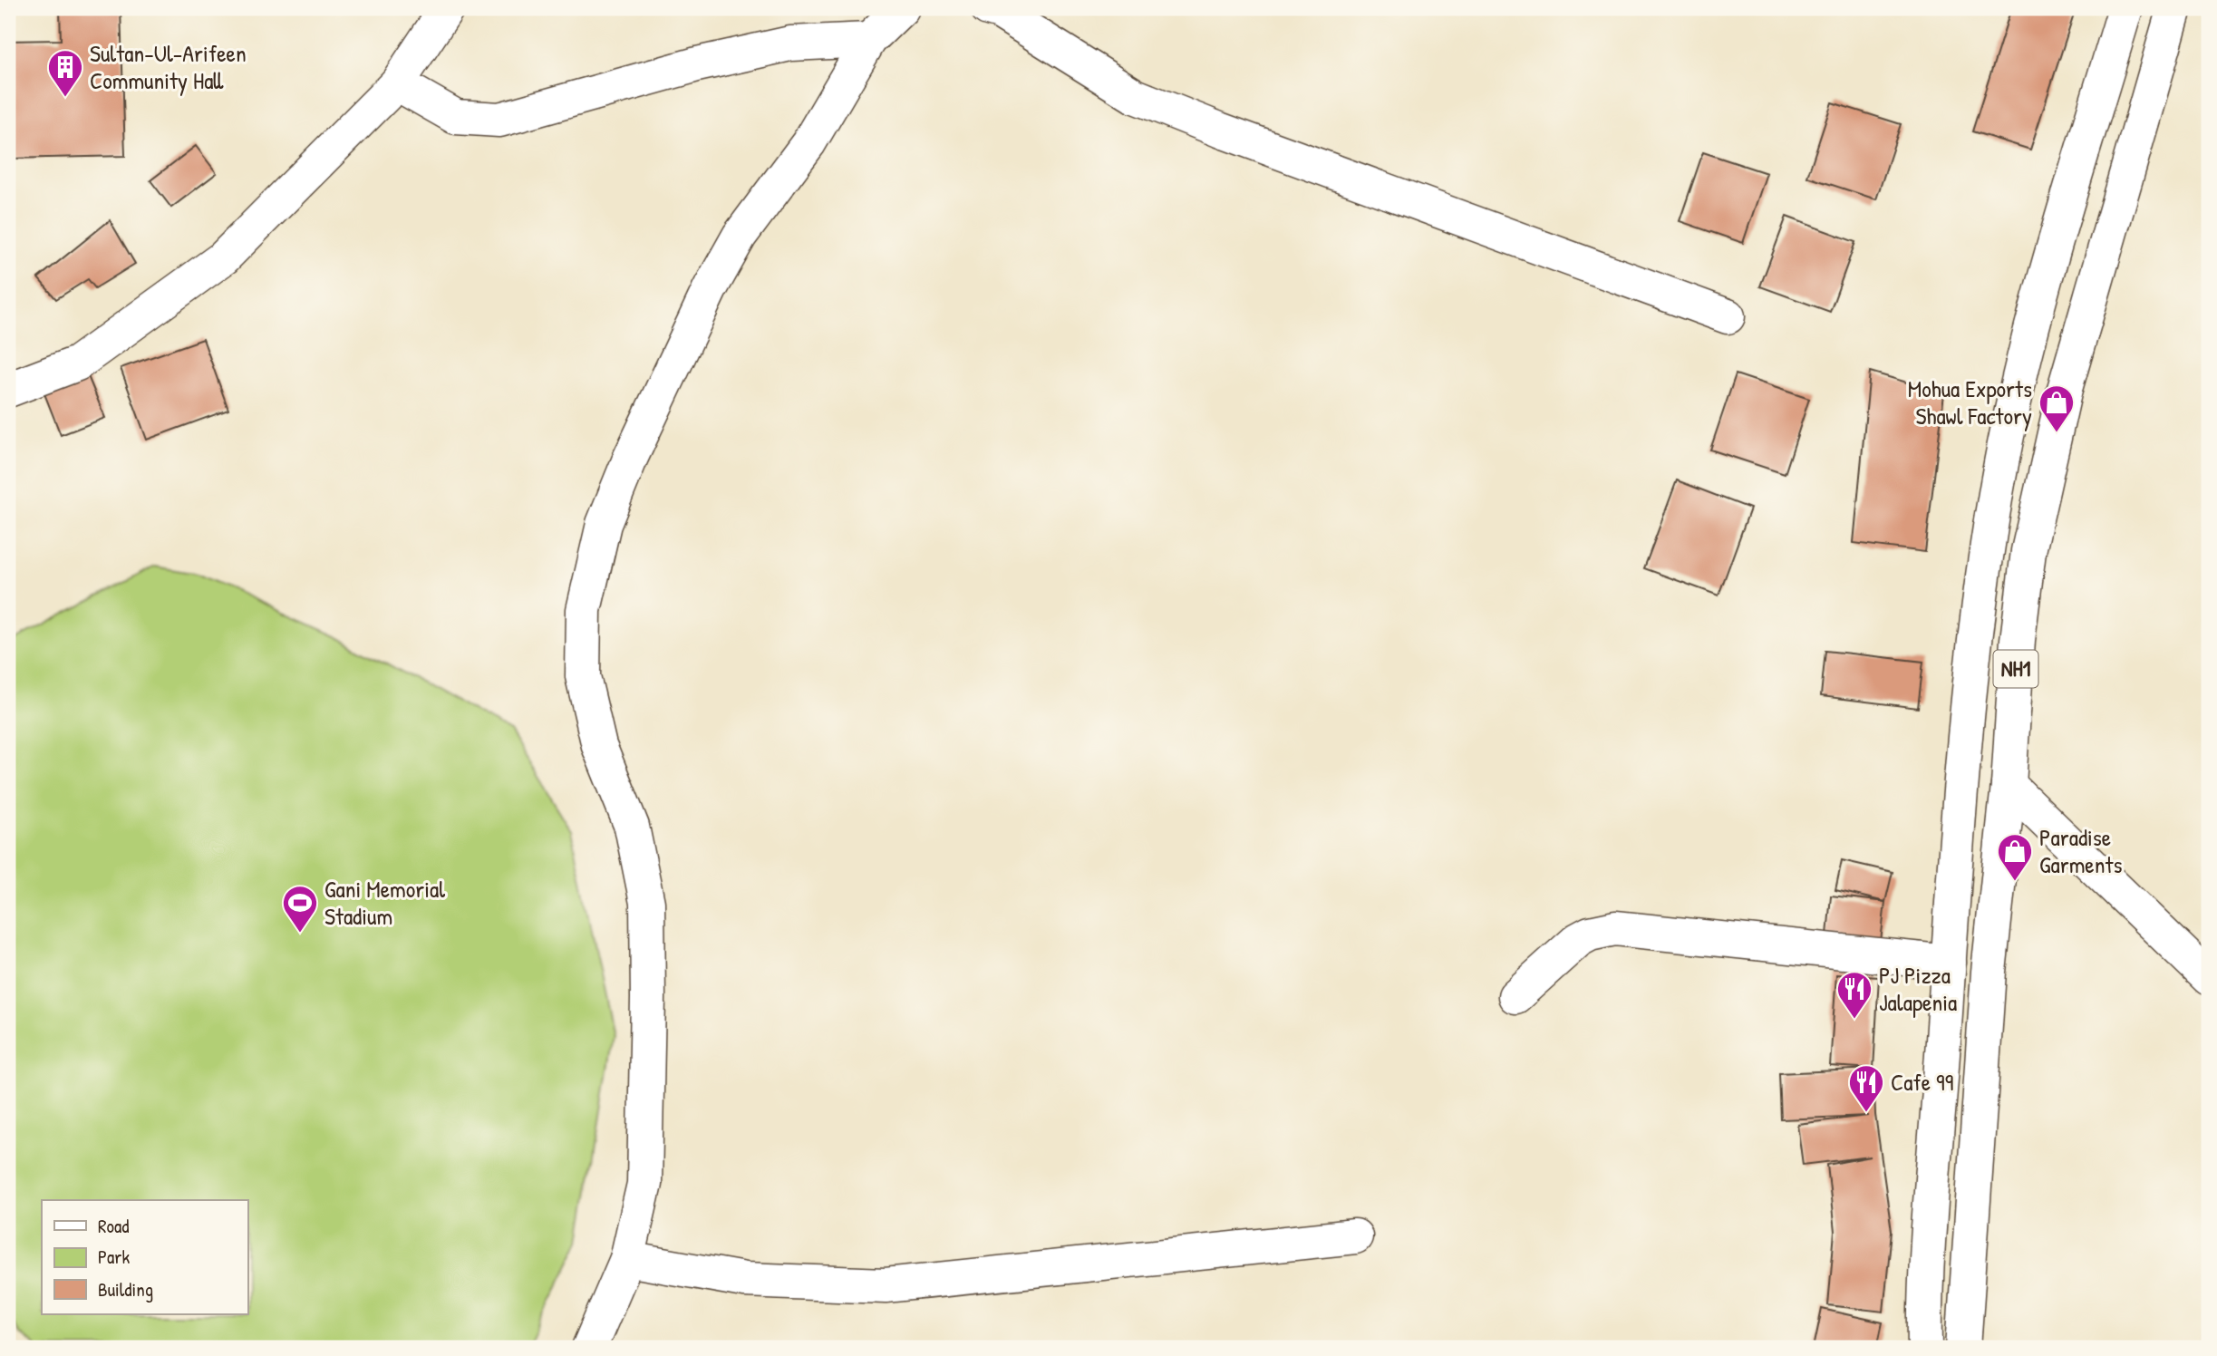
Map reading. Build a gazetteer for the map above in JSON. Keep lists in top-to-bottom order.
{
  "streets": {
    "main road": ["NH1"]
  },
  "places": {
    "building": ["Sultan-Ul-Arifeen Community Hall"],
    "shop": ["Mohua Exports Shawl Factory", "Paradise Garments"],
    "sports": ["Gani Memorial Stadium"],
    "restaurant": ["PJ Pizza Jalapenia", "Cafe 99"]
  },
  "legend": ["Road", "Park", "Building"]
}
